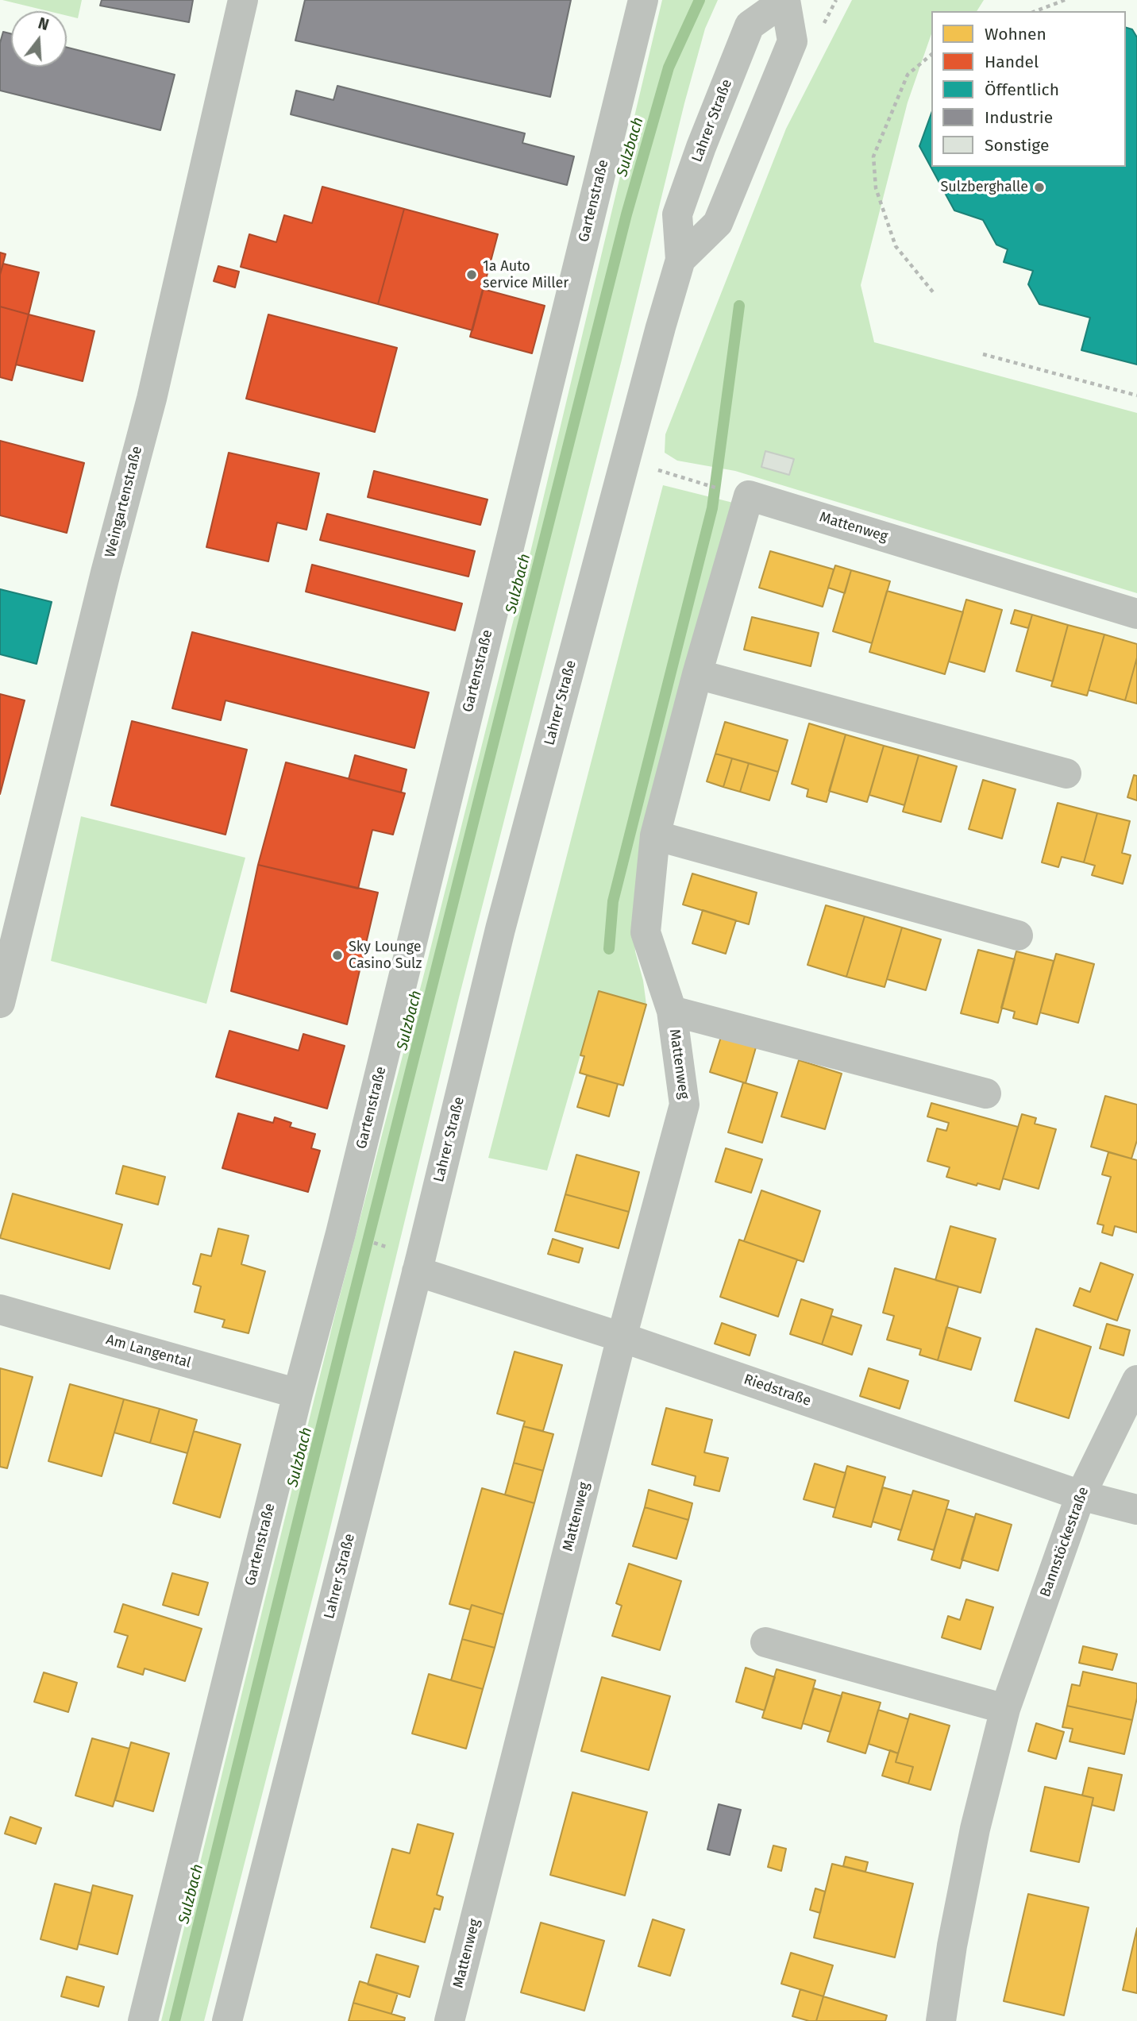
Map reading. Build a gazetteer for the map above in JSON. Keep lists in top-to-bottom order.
{
  "streets": {
    "street": [
      "Lahrer Straße",
      "Gartenstraße",
      "Weingartenstraße",
      "Mattenweg",
      "Am Langental",
      "Riedstraße",
      "Bannstöckestraße"
    ]
  },
  "crossings": [
    ["Lahrer Straße", "Riedstraße"],
    ["Gartenstraße", "Am Langental"],
    ["Mattenweg", "Riedstraße"],
    ["Riedstraße", "Bannstöckestraße"]
  ],
  "water": ["Sulzbach"],
  "places": ["Sulzberghalle", "1a Auto service Miller", "Sky Lounge Casino Sulz"],
  "legend": [
    "Wohnen",
    "Handel",
    "Öffentlich",
    "Industrie",
    "Sonstige"
  ],
  "north": "top"
}
